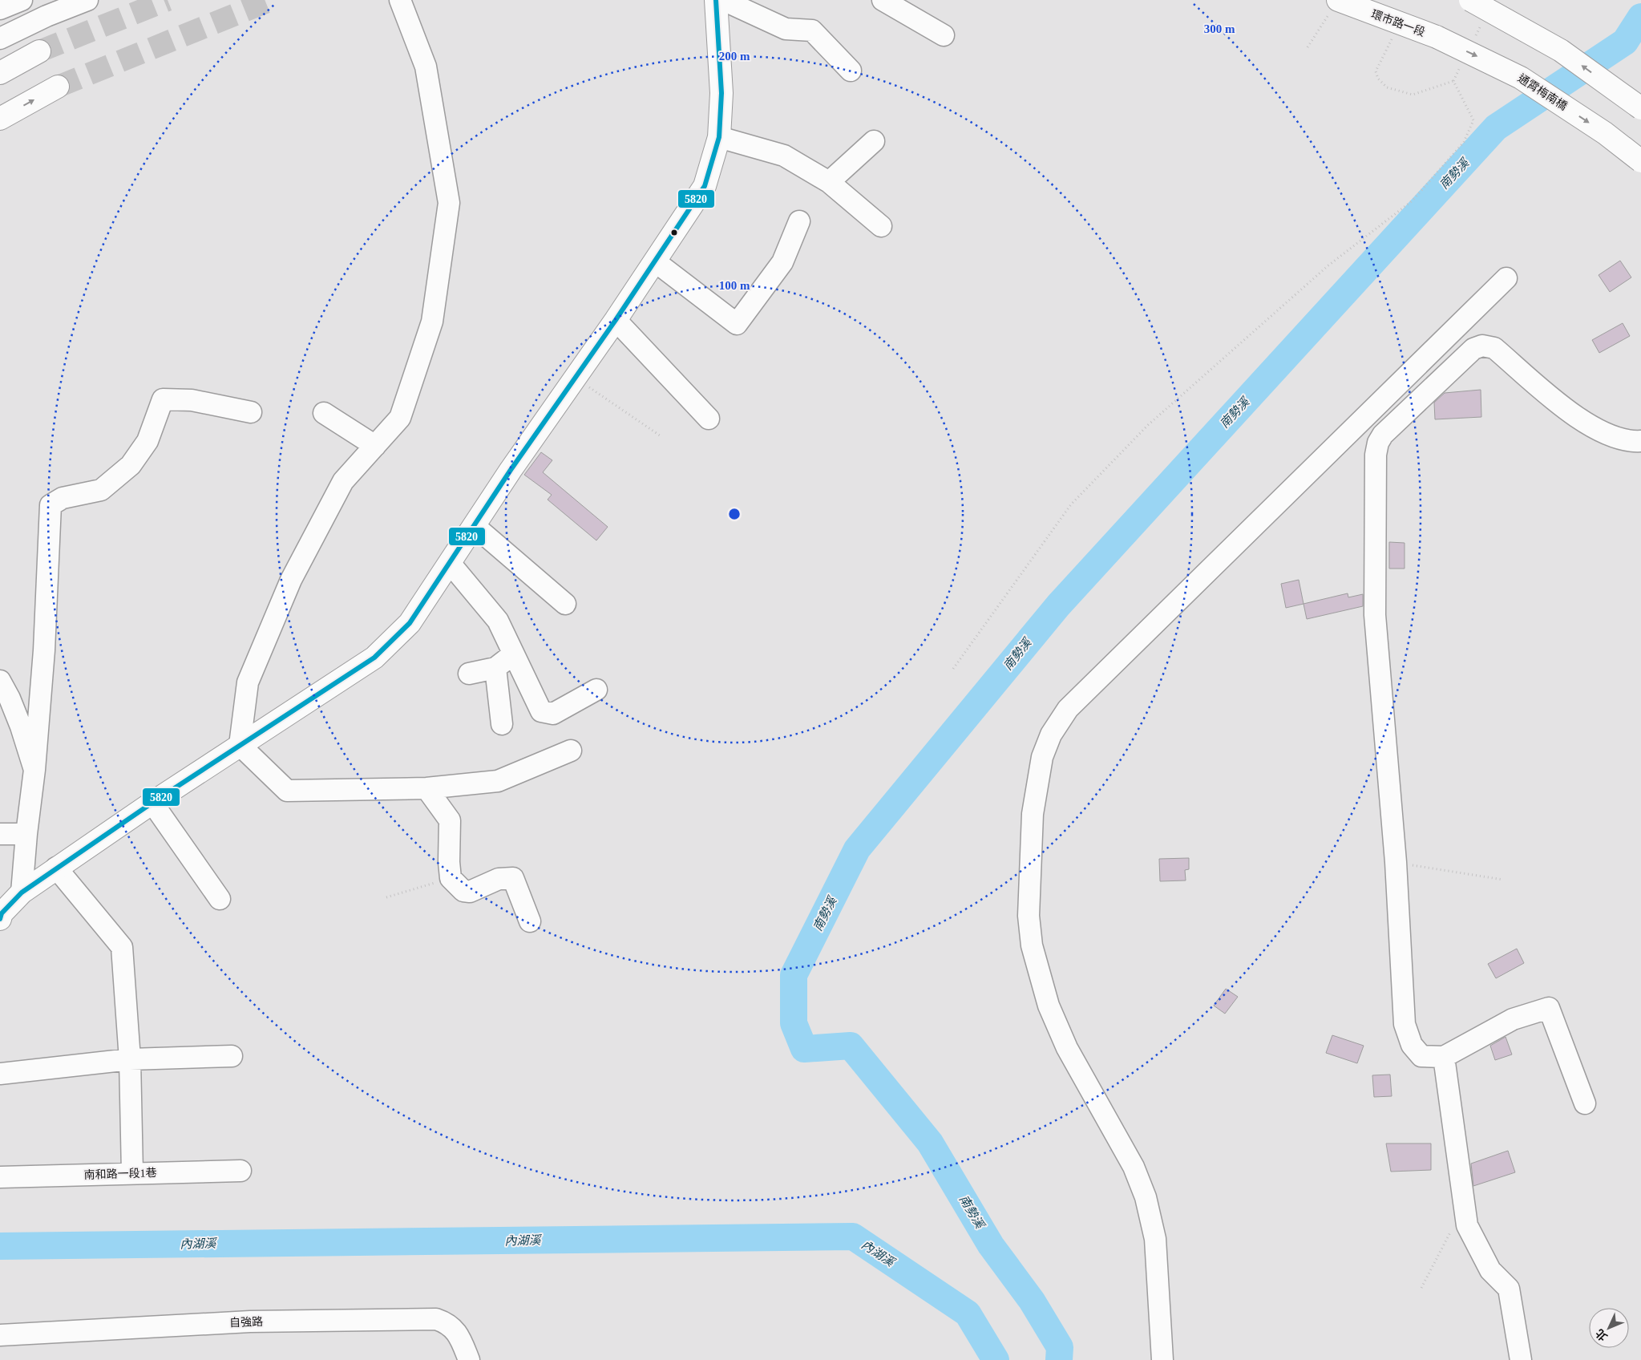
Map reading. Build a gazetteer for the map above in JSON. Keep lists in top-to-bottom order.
{
  "streets": {
    "main road": ["環市路一段", "通霄梅南橋"],
    "street": ["南和路一段1巷", "自強路"]
  },
  "crossings": [
    ["環市路一段", "通霄梅南橋"]
  ],
  "water": ["南勢溪", "內湖溪"],
  "lines": ["transit line 5820"],
  "north": "bottom left",
  "rings": ["300 m", "200 m", "100 m"]
}
